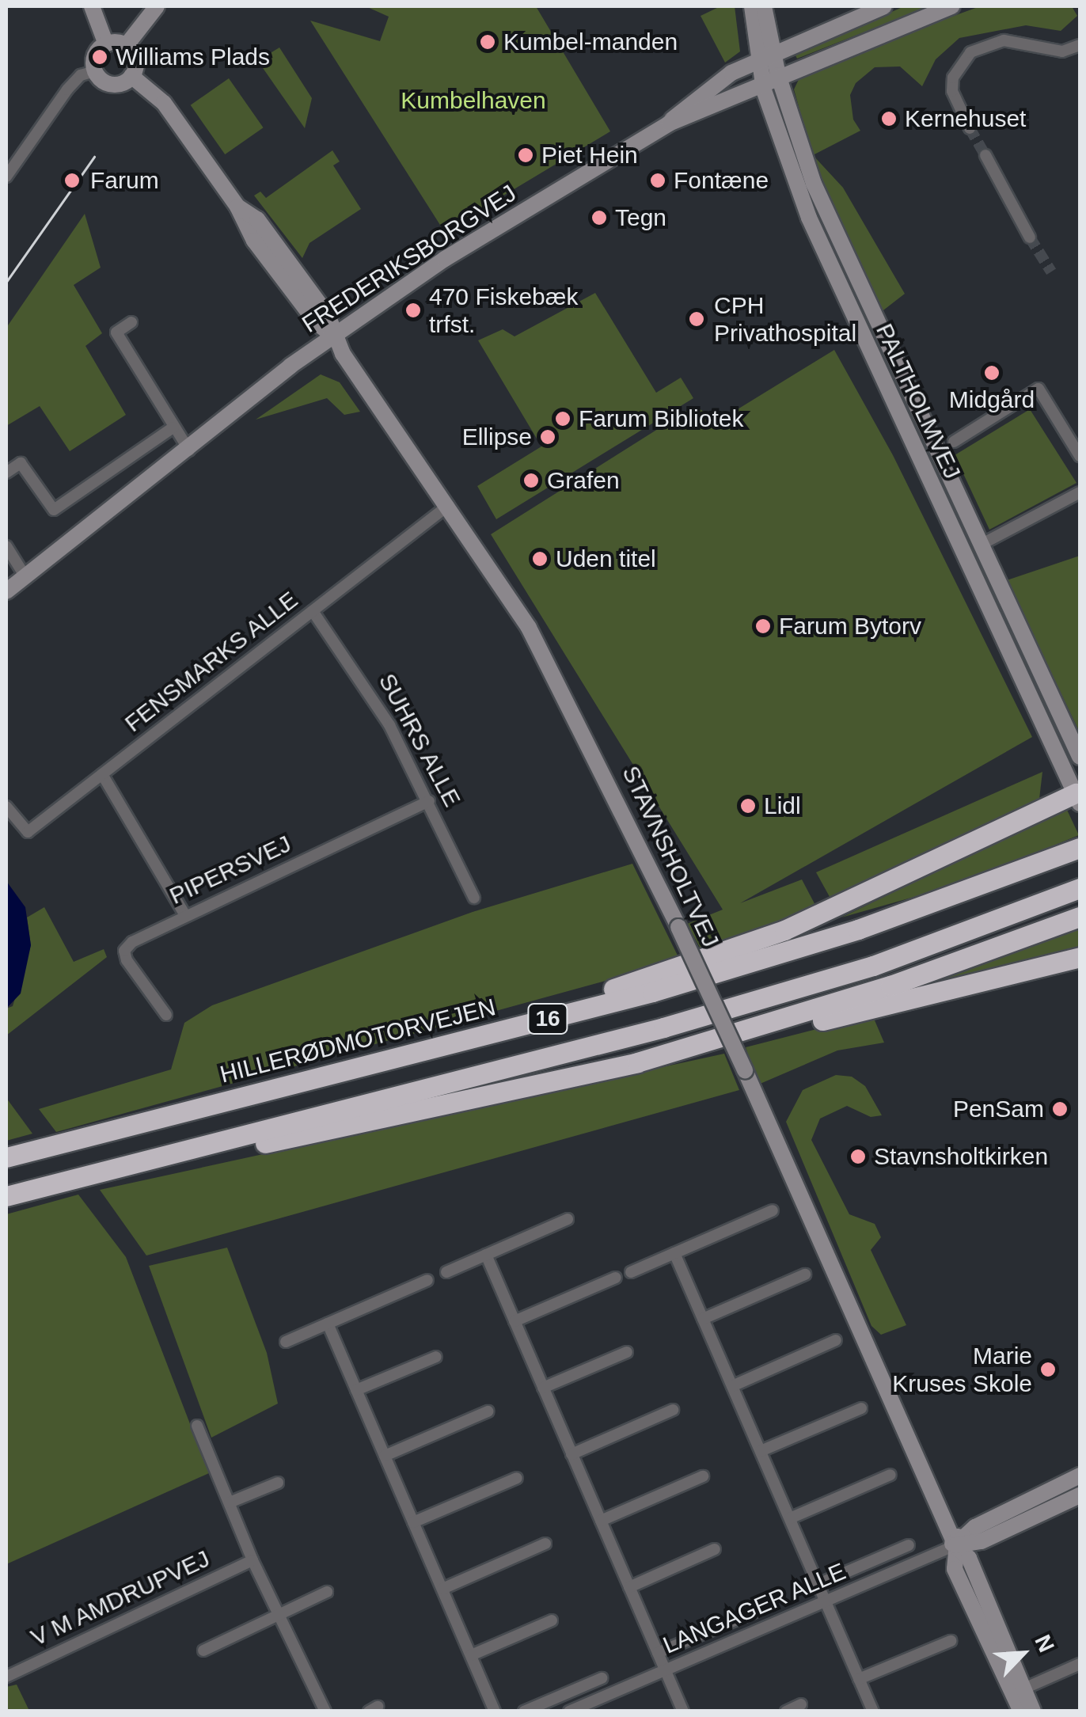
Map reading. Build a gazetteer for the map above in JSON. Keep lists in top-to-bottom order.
{
  "streets": {
    "highway": ["16", "HILLERØDMOTORVEJEN"],
    "street": [
      "FREDERIKSBORGVEJ",
      "PALTHOLMVEJ",
      "FENSMARKS ALLE",
      "SUHRS ALLE",
      "STAVNSHOLTVEJ",
      "PIPERSVEJ",
      "V M AMDRUPVEJ",
      "LANGAGER ALLE"
    ]
  },
  "crossings": [
    ["FREDERIKSBORGVEJ", "PALTHOLMVEJ"],
    ["FREDERIKSBORGVEJ", "STAVNSHOLTVEJ"],
    ["FENSMARKS ALLE", "SUHRS ALLE"],
    ["FENSMARKS ALLE", "STAVNSHOLTVEJ"],
    ["SUHRS ALLE", "PIPERSVEJ"],
    ["STAVNSHOLTVEJ", "LANGAGER ALLE"]
  ],
  "parks": ["Kumbelhaven"],
  "places": [
    "Kumbel-manden",
    "Williams Plads",
    "Kernehuset",
    "Piet Hein",
    "Farum",
    "Fontæne",
    "Tegn",
    "470 Fiskebæk trfst.",
    "CPH Privathospital",
    "Midgård",
    "Farum Bibliotek",
    "Ellipse",
    "Grafen",
    "Uden titel",
    "Farum Bytorv",
    "Lidl",
    "PenSam",
    "Stavnsholtkirken",
    "Marie Kruses Skole"
  ],
  "north": "top right"
}
